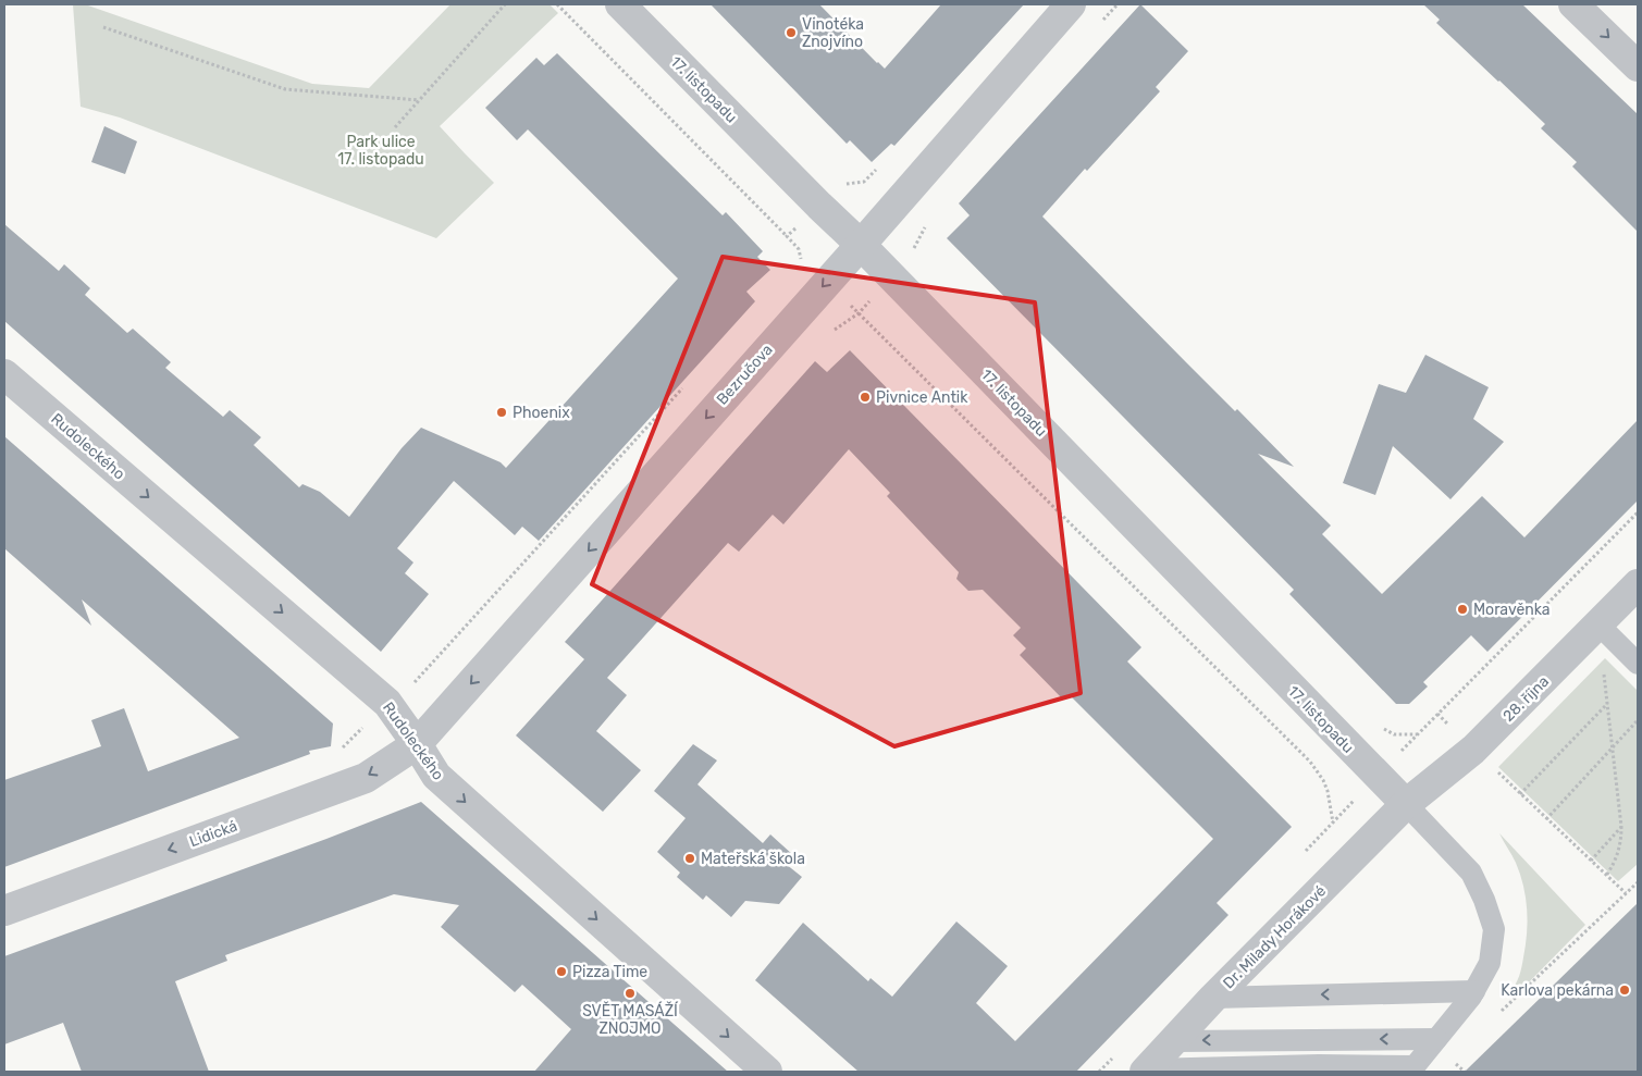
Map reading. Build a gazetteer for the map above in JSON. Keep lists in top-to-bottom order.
{
  "streets": {
    "street": [
      "17. listopadu",
      "Bezručova",
      "Rudoleckého",
      "28. října",
      "Lidická",
      "Dr. Milady Horákové"
    ]
  },
  "crossings": [
    ["17. listopadu", "Bezručova"],
    ["17. listopadu", "28. října"],
    ["17. listopadu", "Dr. Milady Horákové"],
    ["Bezručova", "Rudoleckého"],
    ["Bezručova", "Lidická"],
    ["Rudoleckého", "Lidická"],
    ["28. října", "Dr. Milady Horákové"]
  ],
  "one_way": ["Bezručova", "Rudoleckého", "Lidická"],
  "parks": ["Park ulice 17. listopadu"],
  "places": [
    "Vinotéka Znojvíno",
    "Pivnice Antik",
    "Phoenix",
    "Moravěnka",
    "Mateřská škola",
    "Pizza Time",
    "Karlova pekárna",
    "SVĚT MASÁŽÍ ZNOJMO"
  ]
}
